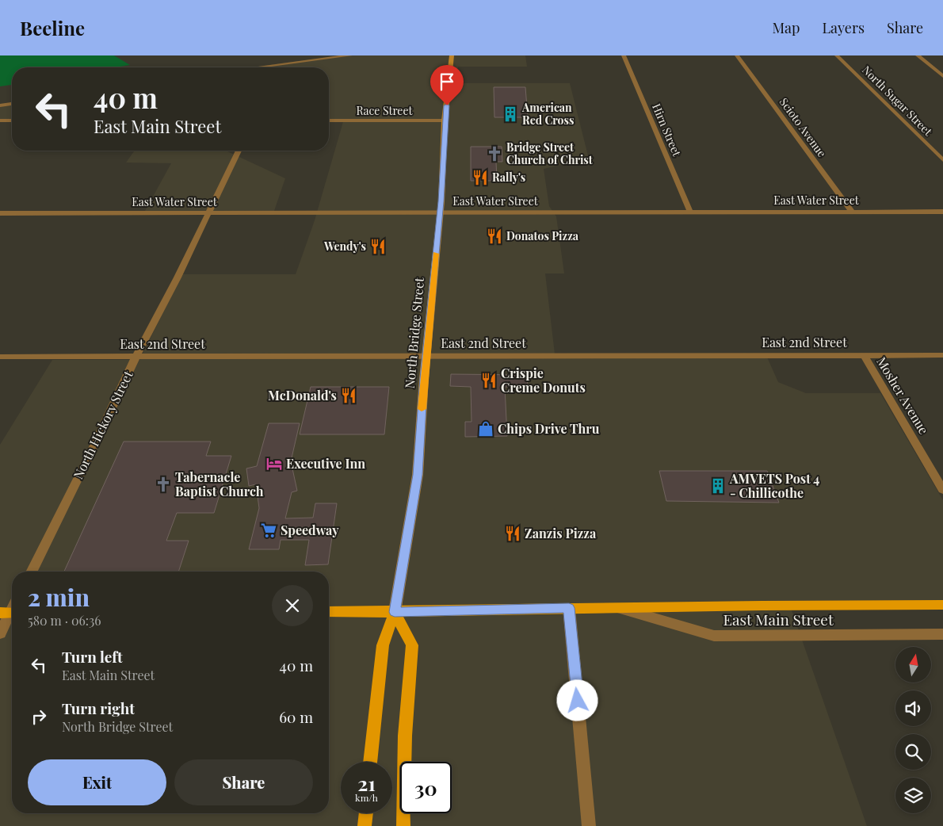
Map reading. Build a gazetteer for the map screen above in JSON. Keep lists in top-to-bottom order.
{
  "streets": {
    "main road": ["North Bridge Street", "East Main Street"],
    "street": [
      "North Sugar Street",
      "Race Street",
      "Scioto Avenue",
      "Hirn Street",
      "East Water Street",
      "East 2nd Street",
      "Mosher Avenue",
      "North Hickory Street"
    ]
  },
  "crossings": [
    ["Race Street", "North Bridge Street"],
    ["Scioto Avenue", "East Water Street"],
    ["Hirn Street", "East Water Street"],
    ["East Water Street", "North Bridge Street"],
    ["East Water Street", "North Hickory Street"],
    ["North Bridge Street", "East 2nd Street"],
    ["North Bridge Street", "East Main Street"],
    ["East 2nd Street", "Mosher Avenue"],
    ["East 2nd Street", "North Hickory Street"]
  ],
  "places": {
    "building": ["American Red Cross", "AMVETS Post 4 - Chillicothe"],
    "church": ["Bridge Street Church of Christ", "Tabernacle Baptist Church"],
    "restaurant": [
      "Rally's",
      "Donatos Pizza",
      "Wendy's",
      "Crispie Creme Donuts",
      "McDonald's",
      "Zanzis Pizza"
    ],
    "shop": ["Chips Drive Thru"],
    "hotel": ["Executive Inn"],
    "supermarket": ["Speedway"]
  },
  "north": "top",
  "page": {
    "header": "Beeline",
    "nav": ["Map", "Layers", "Share"],
    "turn": ["40 m", "East Main Street"],
    "heading": ["2 min", "580 m · 06:36"],
    "list": [
      {
        "name": "Turn left",
        "note": "East Main Street",
        "value": "40 m"
      },
      {
        "name": "Turn right",
        "note": "North Bridge Street",
        "value": "60 m"
      }
    ],
    "buttons": ["Exit", "Share"],
    "speed": "21 km/h",
    "limit": "30"
  }
}
